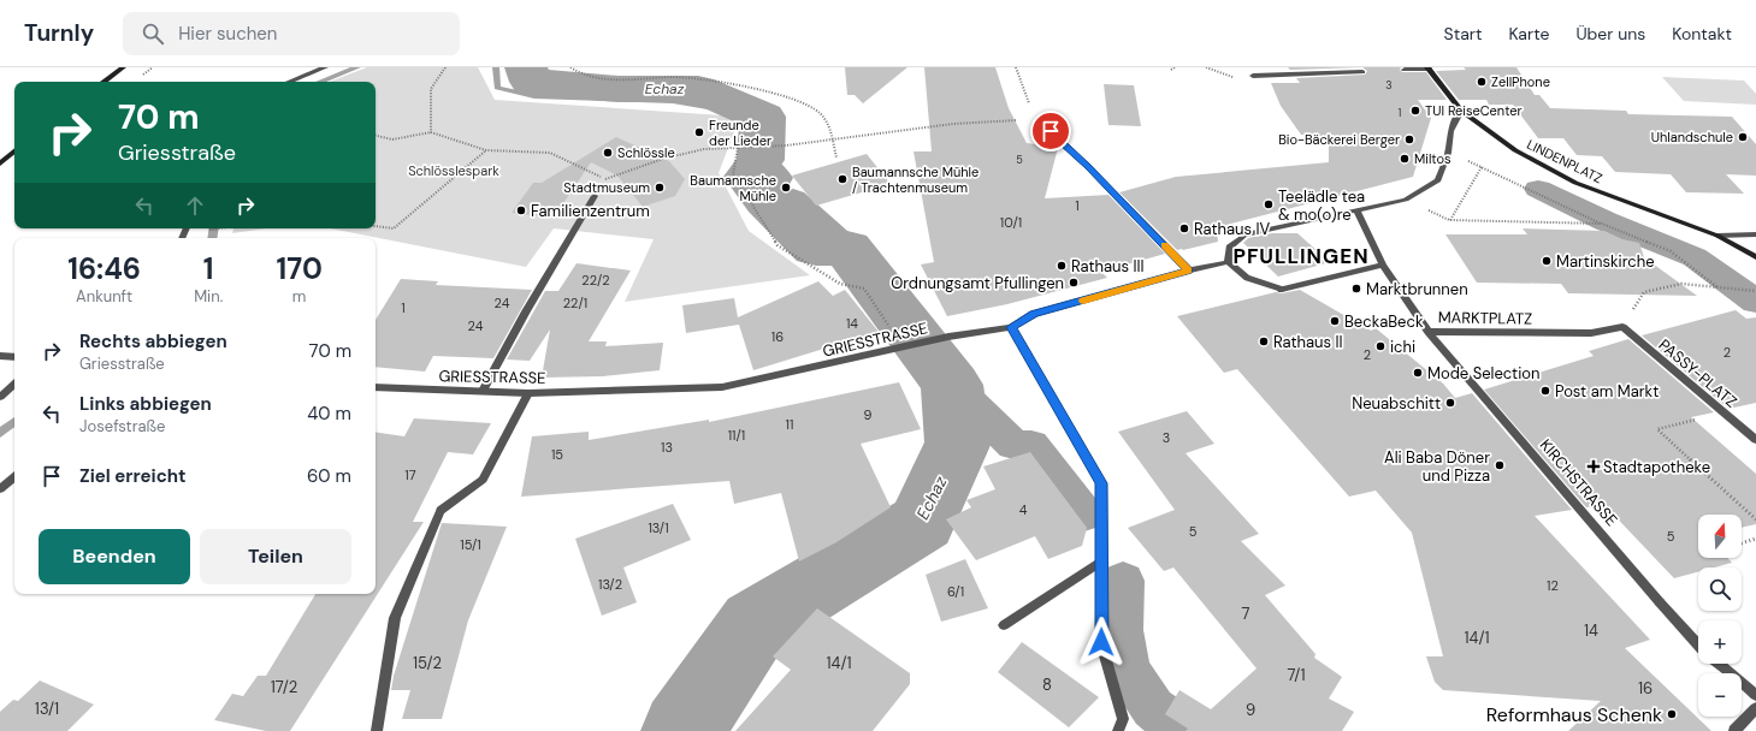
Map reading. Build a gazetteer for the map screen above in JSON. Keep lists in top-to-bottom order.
{
  "streets": {
    "main road": ["LINDENPLATZ"],
    "street": [
      "MARKTPLATZ",
      "GRIESSTRASSE",
      "PASSY-PLATZ",
      "KIRCHSTRASSE"
    ]
  },
  "crossings": [
    ["MARKTPLATZ", "PASSY-PLATZ"],
    ["MARKTPLATZ", "KIRCHSTRASSE"]
  ],
  "districts": ["PFULLINGEN"],
  "water": ["Echaz"],
  "parks": ["Schlösslespark"],
  "places": {
    "other": [
      "ZellPhone",
      "TUI ReiseCenter",
      "Freunde der Lieder",
      "Uhlandschule",
      "Bio-Bäckerei Berger",
      "Schlössle",
      "Miltos",
      "Baumannsche Mühle / Trachtenmuseum",
      "Stadtmuseum",
      "Baumannsche Mühle",
      "Teelädle tea & mo(o)re",
      "Familienzentrum",
      "Rathaus IV",
      "Martinskirche",
      "Rathaus III",
      "Ordnungsamt Pfullingen",
      "Marktbrunnen",
      "BeckaBeck",
      "Rathaus II",
      "ichi",
      "Mode Selection",
      "Post am Markt",
      "Neuabschitt",
      "Ali Baba Döner und Pizza",
      "Reformhaus Schenk"
    ],
    "health": ["Stadtapotheke"]
  },
  "house_numbers": [
    "3",
    "1",
    "5",
    "1",
    "10/1",
    "22/2",
    "24",
    "22/1",
    "1",
    "14",
    "24",
    "16",
    "2",
    "2",
    "9",
    "11",
    "11/1",
    "3",
    "13",
    "15",
    "17",
    "4",
    "13/1",
    "5",
    "5",
    "15/1",
    "13/2",
    "12",
    "6/1",
    "7",
    "14",
    "14/1",
    "15/2",
    "14/1",
    "7/1",
    "8",
    "17/2",
    "16",
    "13/1",
    "9"
  ],
  "north": "top",
  "page": {
    "header": "Turnly",
    "search": "Hier suchen",
    "nav": [
      "Start",
      "Karte",
      "Über uns",
      "Kontakt"
    ],
    "turn": ["70 m", "Griesstraße"],
    "eta": [
      "16:46",
      "Ankunft",
      "1",
      "Min.",
      "170",
      "m"
    ],
    "list": [
      {
        "name": "Rechts abbiegen",
        "note": "Griesstraße",
        "value": "70 m"
      },
      {
        "name": "Links abbiegen",
        "note": "Josefstraße",
        "value": "40 m"
      },
      {
        "name": "Ziel erreicht",
        "value": "60 m"
      }
    ],
    "map_buttons": ["+", "−"],
    "buttons": ["Beenden", "Teilen"]
  }
}
